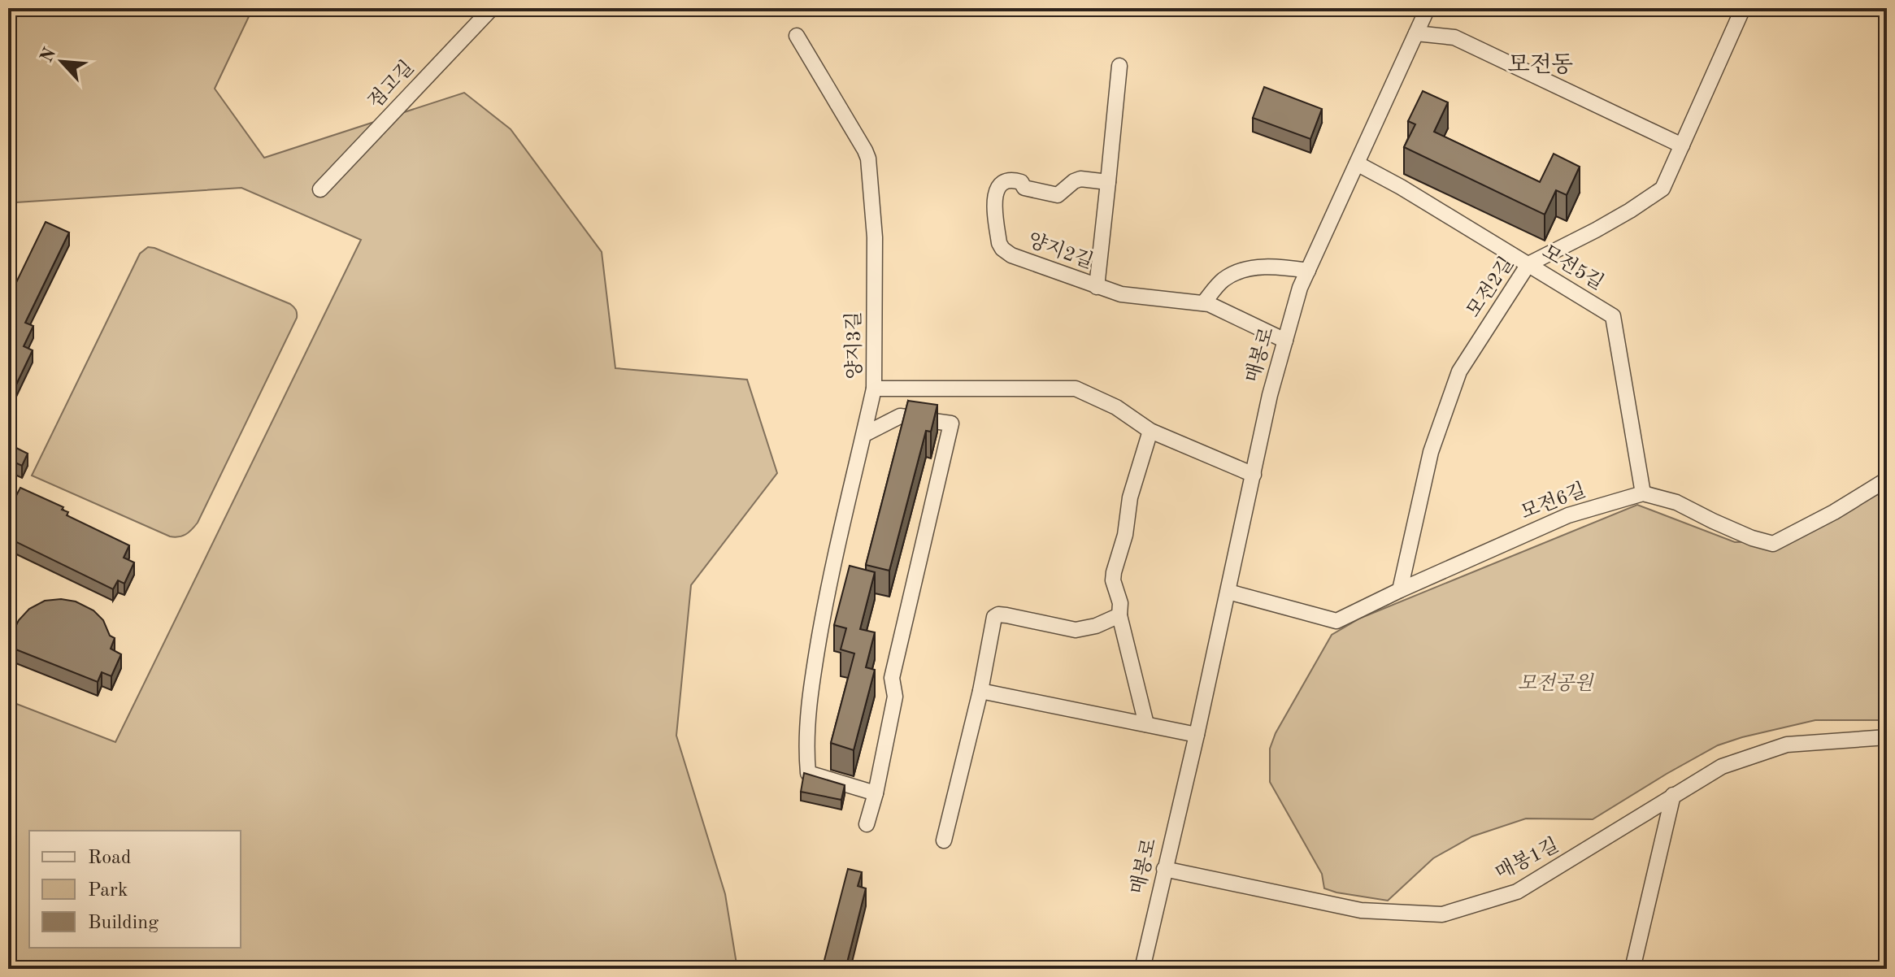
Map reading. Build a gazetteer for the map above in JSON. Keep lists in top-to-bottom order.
{
  "streets": {
    "street": [
      "점고길",
      "양지2길",
      "모전5길",
      "모전2길",
      "양지3길",
      "매봉로",
      "모전6길",
      "매봉1길"
    ]
  },
  "crossings": [
    ["양지2길", "매봉로"],
    ["모전5길", "모전2길"],
    ["모전5길", "매봉로"],
    ["모전5길", "모전6길"],
    ["모전2길", "모전6길"],
    ["양지3길", "매봉로"],
    ["매봉로", "모전6길"],
    ["매봉로", "매봉1길"]
  ],
  "districts": ["모전동"],
  "parks": ["모전공원"],
  "legend": ["Road", "Park", "Building"],
  "north": "top left"
}
